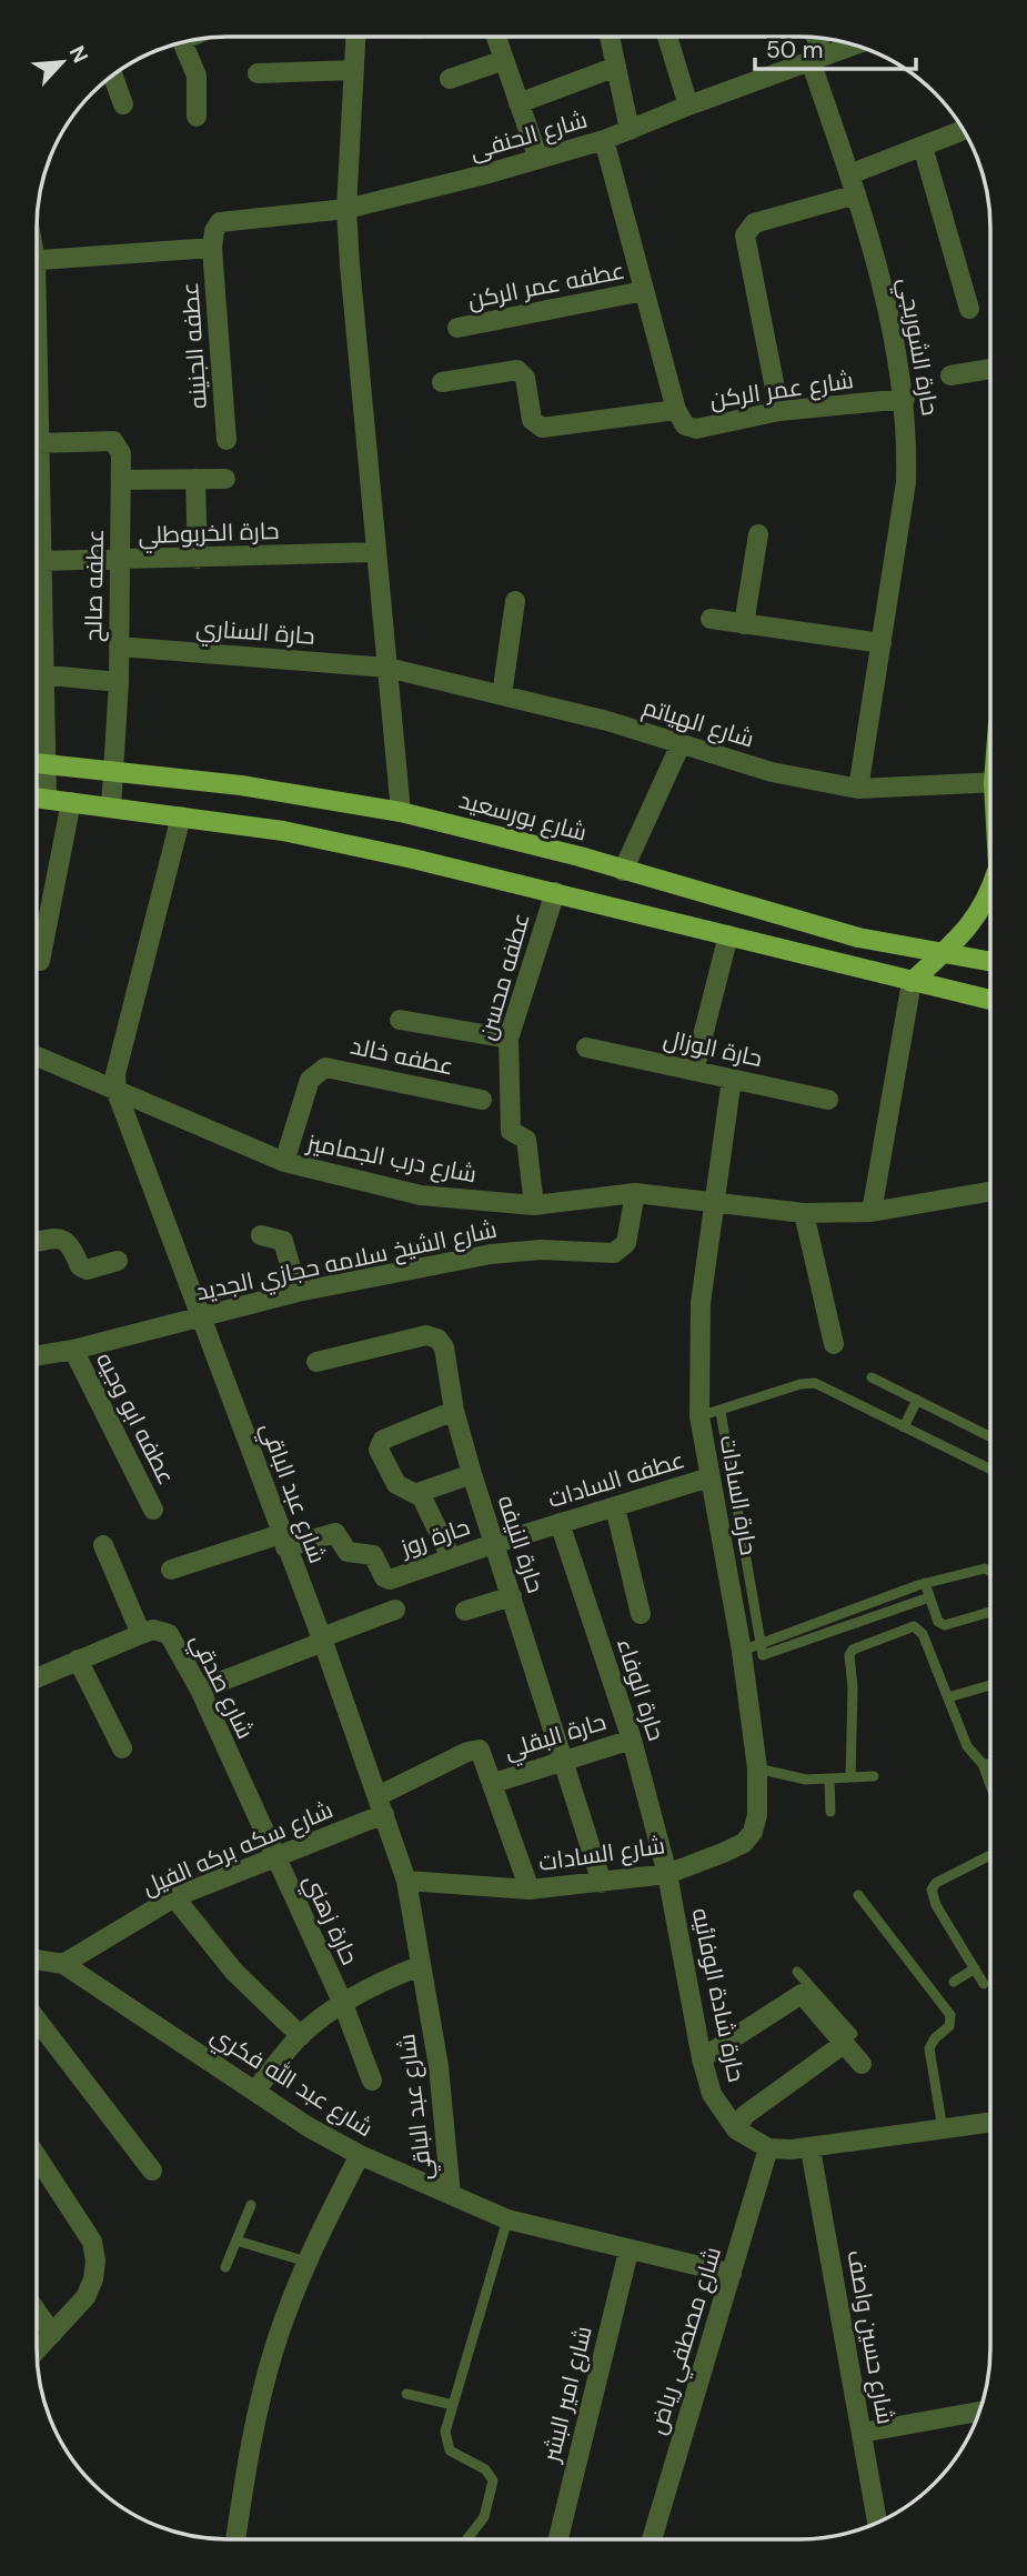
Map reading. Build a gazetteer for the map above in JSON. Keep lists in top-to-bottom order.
{
  "streets": {
    "main road": ["شارع بورسعيد"],
    "street": [
      "شارع الحنفى",
      "عطفه عمر الركن",
      "عطفه الجنينه",
      "حارة الشوربجي",
      "شارع عمر الركن",
      "حارة الخربوطلي",
      "عطفه صالح",
      "حارة السناري",
      "شارع الهياتم",
      "عطفه محسن",
      "حارة الوزال",
      "عطفه خالد",
      "شارع درب الجماميز",
      "شارع الشيخ سلامه حجازي الجديد",
      "عطفه ابو وجيه",
      "عطفه السادات",
      "شارع عبد الباقي",
      "حارة السادات",
      "حارة روز",
      "حارة النيفه",
      "شارع صدقي",
      "حارة الوفاء",
      "حارة البقلي",
      "شارع سكه بركه الفيل",
      "شارع السادات",
      "حارة زهني",
      "حارة شادة الوفائيه",
      "شارع عبد الله فكري",
      "شارع حسين واصف",
      "شارع مصطفي رياض",
      "شارع امير البشر"
    ]
  },
  "crossings": [
    ["شارع الحنفى", "عطفه الجنينه"],
    ["شارع الحنفى", "حارة الشوربجي"],
    ["حارة الشوربجي", "شارع عمر الركن"],
    ["حارة الشوربجي", "شارع الهياتم"],
    ["حارة الخربوطلي", "عطفه صالح"],
    ["عطفه صالح", "حارة السناري"],
    ["عطفه صالح", "شارع بورسعيد"],
    ["حارة السناري", "شارع الهياتم"],
    ["عطفه محسن", "شارع درب الجماميز"],
    ["حارة الوزال", "حارة السادات"],
    ["عطفه خالد", "شارع درب الجماميز"],
    ["شارع درب الجماميز", "شارع الشيخ سلامه حجازي الجديد"],
    ["شارع درب الجماميز", "شارع عبد الباقي"],
    ["شارع درب الجماميز", "حارة السادات"],
    ["شارع الشيخ سلامه حجازي الجديد", "عطفه ابو وجيه"],
    ["شارع الشيخ سلامه حجازي الجديد", "شارع عبد الباقي"],
    ["عطفه السادات", "حارة السادات"],
    ["عطفه السادات", "حارة روز"],
    ["عطفه السادات", "حارة النيفه"],
    ["عطفه السادات", "حارة الوفاء"],
    ["شارع عبد الباقي", "حارة روز"],
    ["شارع عبد الباقي", "شارع سكه بركه الفيل"],
    ["شارع عبد الباقي", "شارع السادات"],
    ["شارع عبد الباقي", "شارع عبد الله فكري"],
    ["حارة السادات", "شارع السادات"],
    ["حارة روز", "حارة النيفه"],
    ["حارة النيفه", "حارة البقلي"],
    ["حارة النيفه", "شارع السادات"],
    ["شارع صدقي", "شارع سكه بركه الفيل"],
    ["شارع صدقي", "حارة زهني"],
    ["حارة الوفاء", "حارة البقلي"],
    ["حارة الوفاء", "شارع السادات"],
    ["حارة الوفاء", "حارة شادة الوفائيه"],
    ["حارة البقلي", "شارع سكه بركه الفيل"],
    ["شارع سكه بركه الفيل", "حارة زهني"],
    ["شارع سكه بركه الفيل", "شارع عبد الله فكري"],
    ["شارع السادات", "حارة شادة الوفائيه"],
    ["حارة شادة الوفائيه", "شارع مصطفي رياض"],
    ["شارع عبد الله فكري", "شارع مصطفي رياض"],
    ["شارع عبد الله فكري", "شارع امير البشر"]
  ],
  "scale_bar": "50 m",
  "north": "top right"
}
